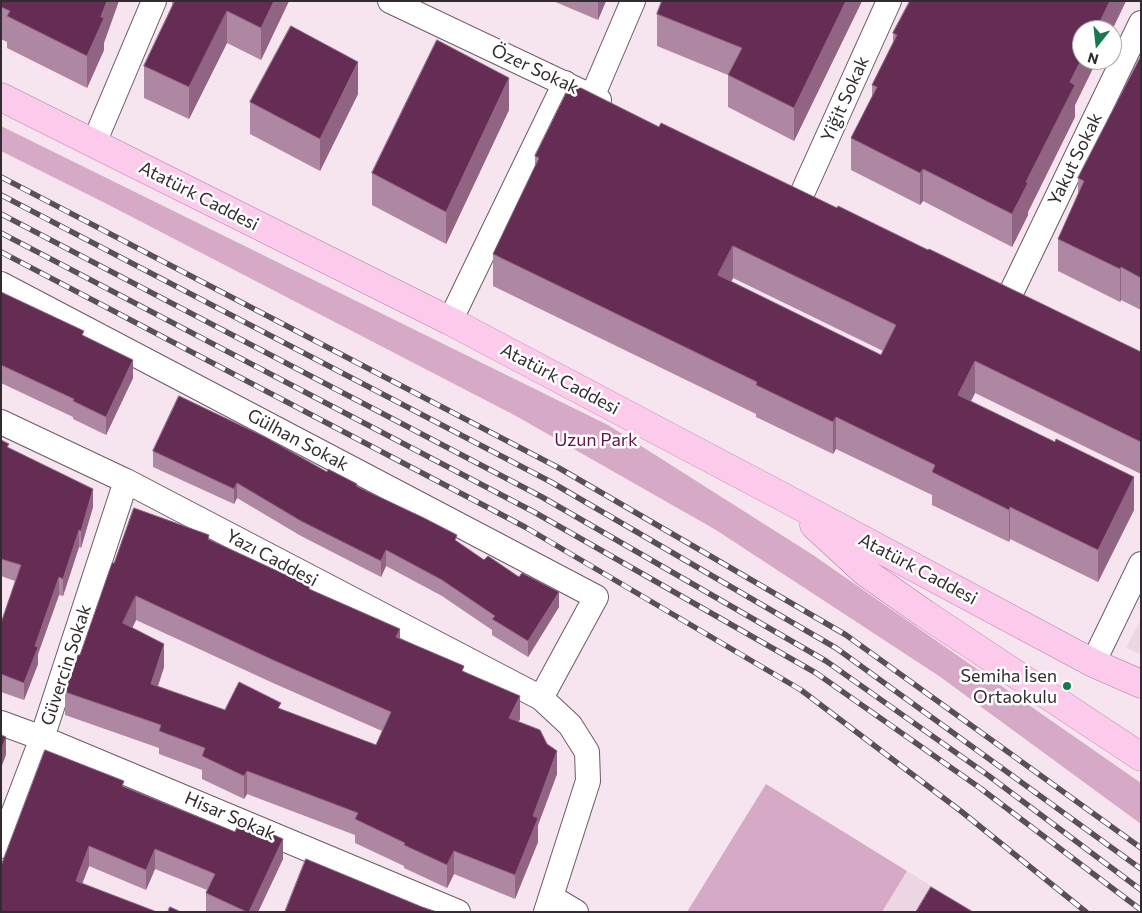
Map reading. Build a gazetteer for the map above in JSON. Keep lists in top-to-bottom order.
{
  "streets": {
    "main road": ["Atatürk Caddesi"],
    "street": [
      "Özer Sokak",
      "Yiğit Sokak",
      "Yakut Sokak",
      "Gülhan Sokak",
      "Yazı Caddesi",
      "Güvercin Sokak",
      "Hisar Sokak"
    ]
  },
  "crossings": [
    ["Gülhan Sokak", "Yazı Caddesi"],
    ["Yazı Caddesi", "Güvercin Sokak"],
    ["Güvercin Sokak", "Hisar Sokak"]
  ],
  "parks": ["Uzun Park"],
  "places": ["Semiha İsen Ortaokulu"],
  "north": "bottom"
}
